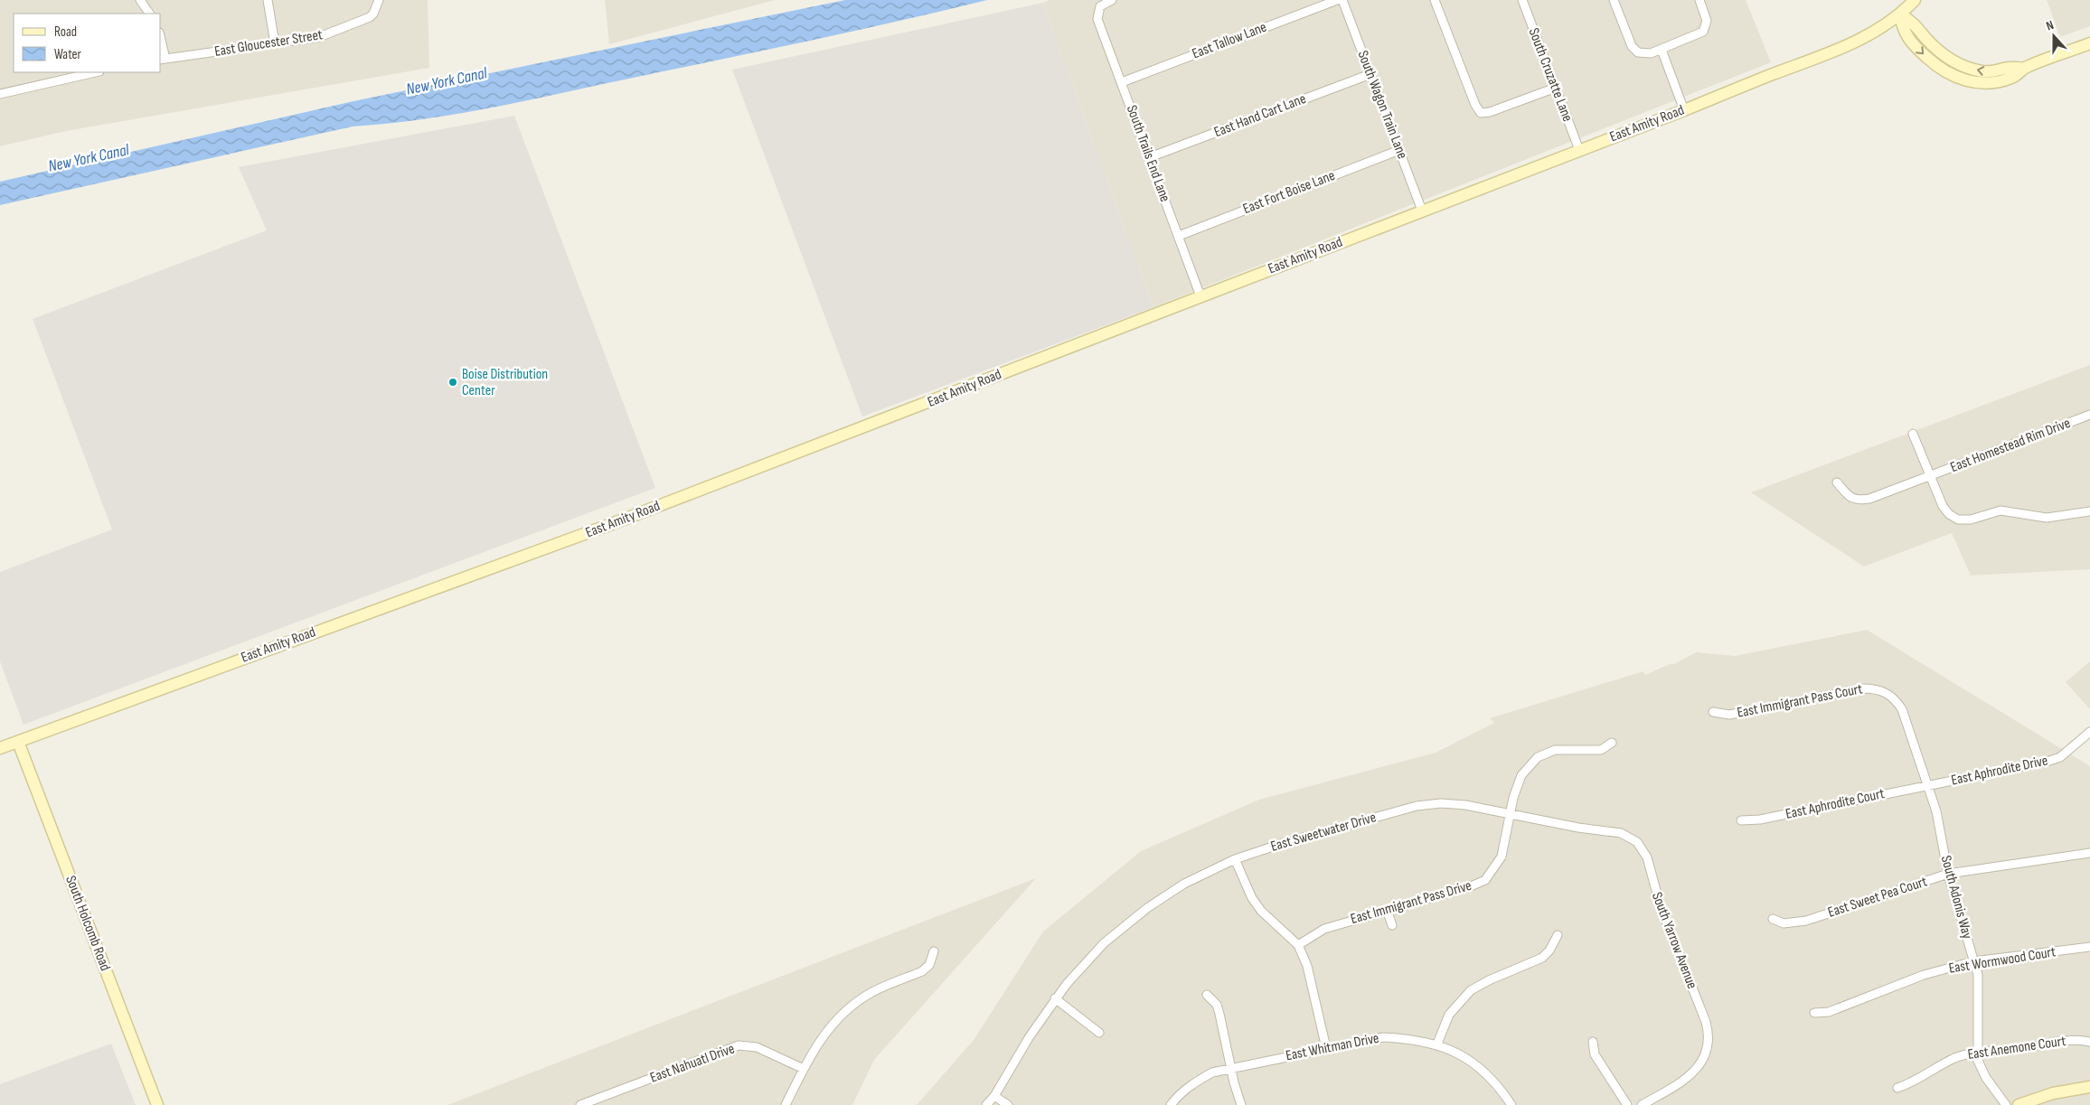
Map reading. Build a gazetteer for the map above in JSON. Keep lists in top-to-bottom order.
{
  "streets": {
    "street": [
      "East Tallow Lane",
      "East Gloucester Street",
      "South Cruzatte Lane",
      "South Wagon Train Lane",
      "East Hand Cart Lane",
      "East Amity Road",
      "South Trails End Lane",
      "East Fort Boise Lane",
      "East Homestead Rim Drive",
      "East Immigrant Pass Court",
      "East Aphrodite Drive",
      "East Aphrodite Court",
      "East Sweetwater Drive",
      "East Sweet Pea Court",
      "South Adonis Way",
      "East Immigrant Pass Drive",
      "South Holcomb Road",
      "South Yarrow Avenue",
      "East Wormwood Court",
      "East Whitman Drive",
      "East Anemone Court",
      "East Nahuatl Drive"
    ]
  },
  "crossings": [
    ["East Tallow Lane", "South Trails End Lane"],
    ["South Cruzatte Lane", "East Amity Road"],
    ["South Wagon Train Lane", "East Hand Cart Lane"],
    ["South Wagon Train Lane", "East Amity Road"],
    ["South Wagon Train Lane", "East Fort Boise Lane"],
    ["East Hand Cart Lane", "South Trails End Lane"],
    ["East Amity Road", "South Trails End Lane"],
    ["East Amity Road", "South Holcomb Road"],
    ["South Trails End Lane", "East Fort Boise Lane"],
    ["East Immigrant Pass Court", "South Adonis Way"],
    ["East Aphrodite Drive", "East Aphrodite Court"],
    ["East Aphrodite Drive", "South Adonis Way"],
    ["East Aphrodite Court", "South Adonis Way"],
    ["East Sweetwater Drive", "East Immigrant Pass Drive"],
    ["East Sweetwater Drive", "South Yarrow Avenue"],
    ["East Sweet Pea Court", "South Adonis Way"],
    ["South Adonis Way", "East Wormwood Court"],
    ["South Adonis Way", "East Anemone Court"]
  ],
  "water": ["New York Canal"],
  "places": ["Boise Distribution Center"],
  "legend": ["Road", "Water"],
  "north": "top"
}
